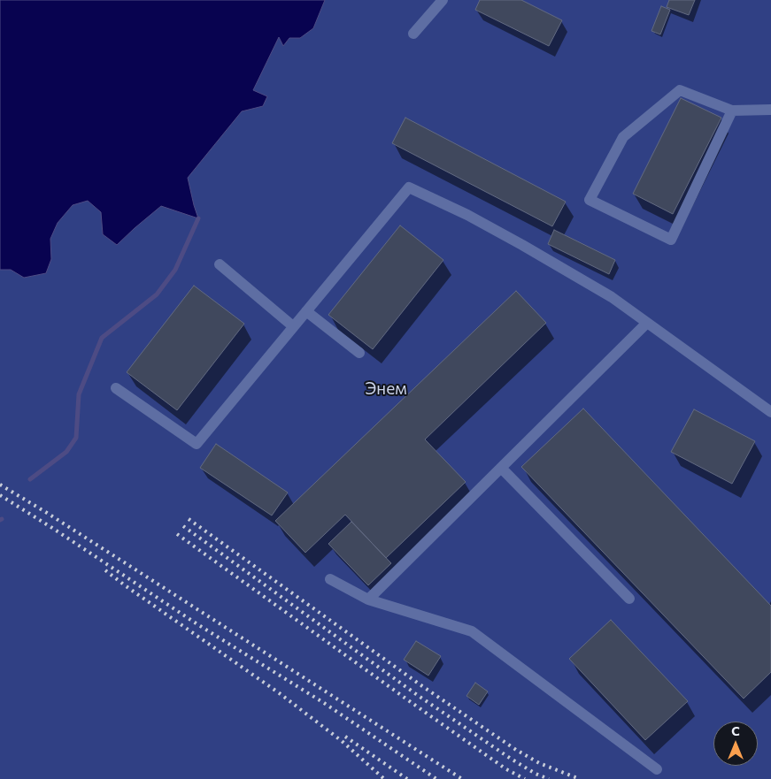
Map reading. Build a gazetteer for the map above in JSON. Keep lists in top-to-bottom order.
{
  "parks": ["Энем"],
  "north": "top"
}
